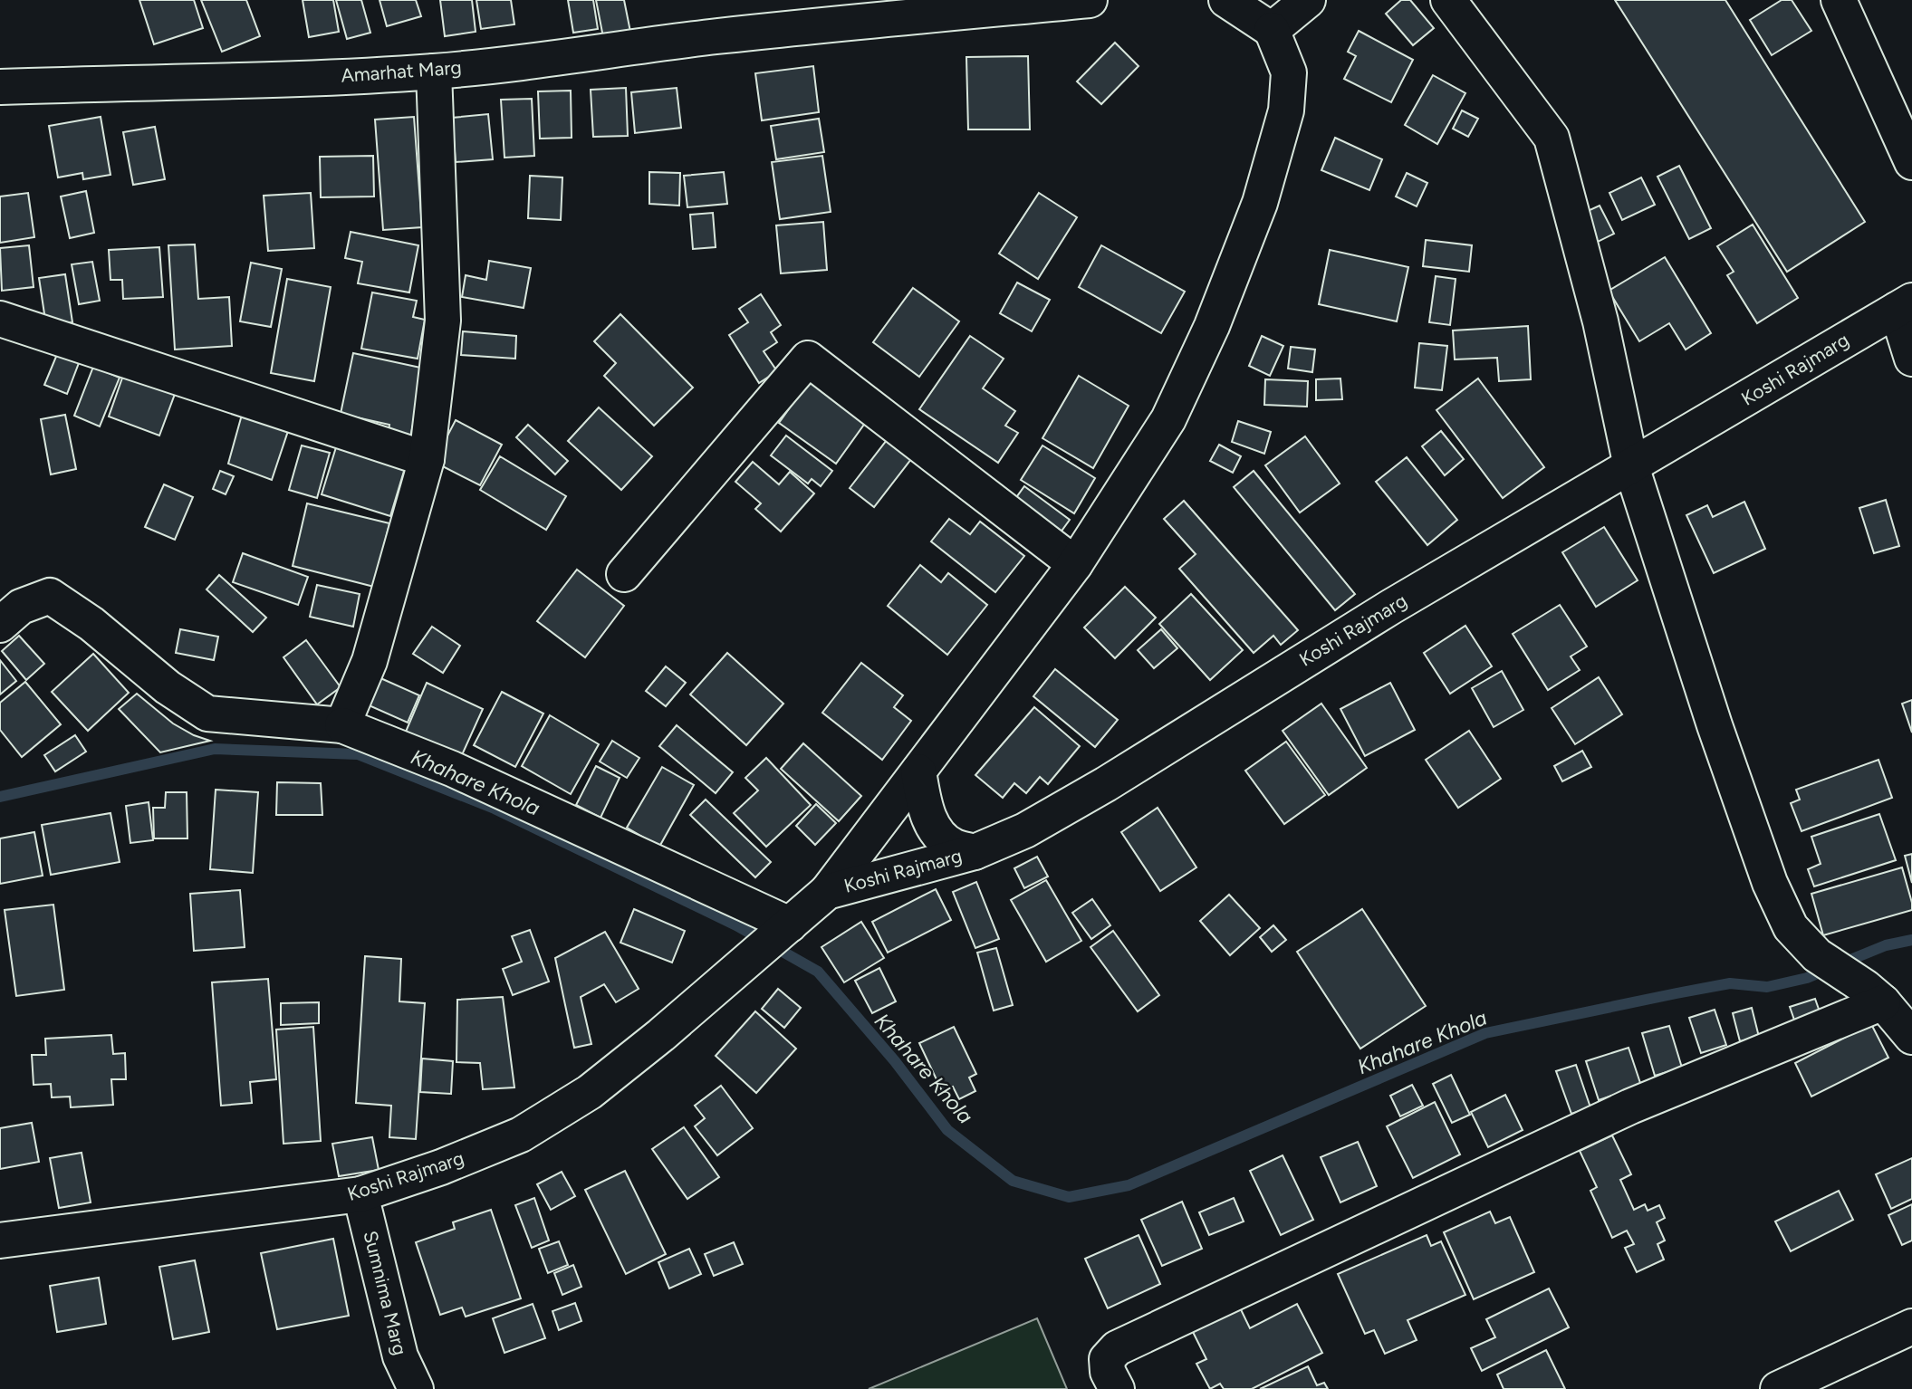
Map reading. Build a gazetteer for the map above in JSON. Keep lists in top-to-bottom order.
{
  "streets": {
    "street": ["Amarhat Marg", "Koshi Rajmarg", "Sumnima Marg"]
  },
  "crossings": [
    ["Koshi Rajmarg", "Sumnima Marg"]
  ],
  "water": ["Khahare Khola"]
}
